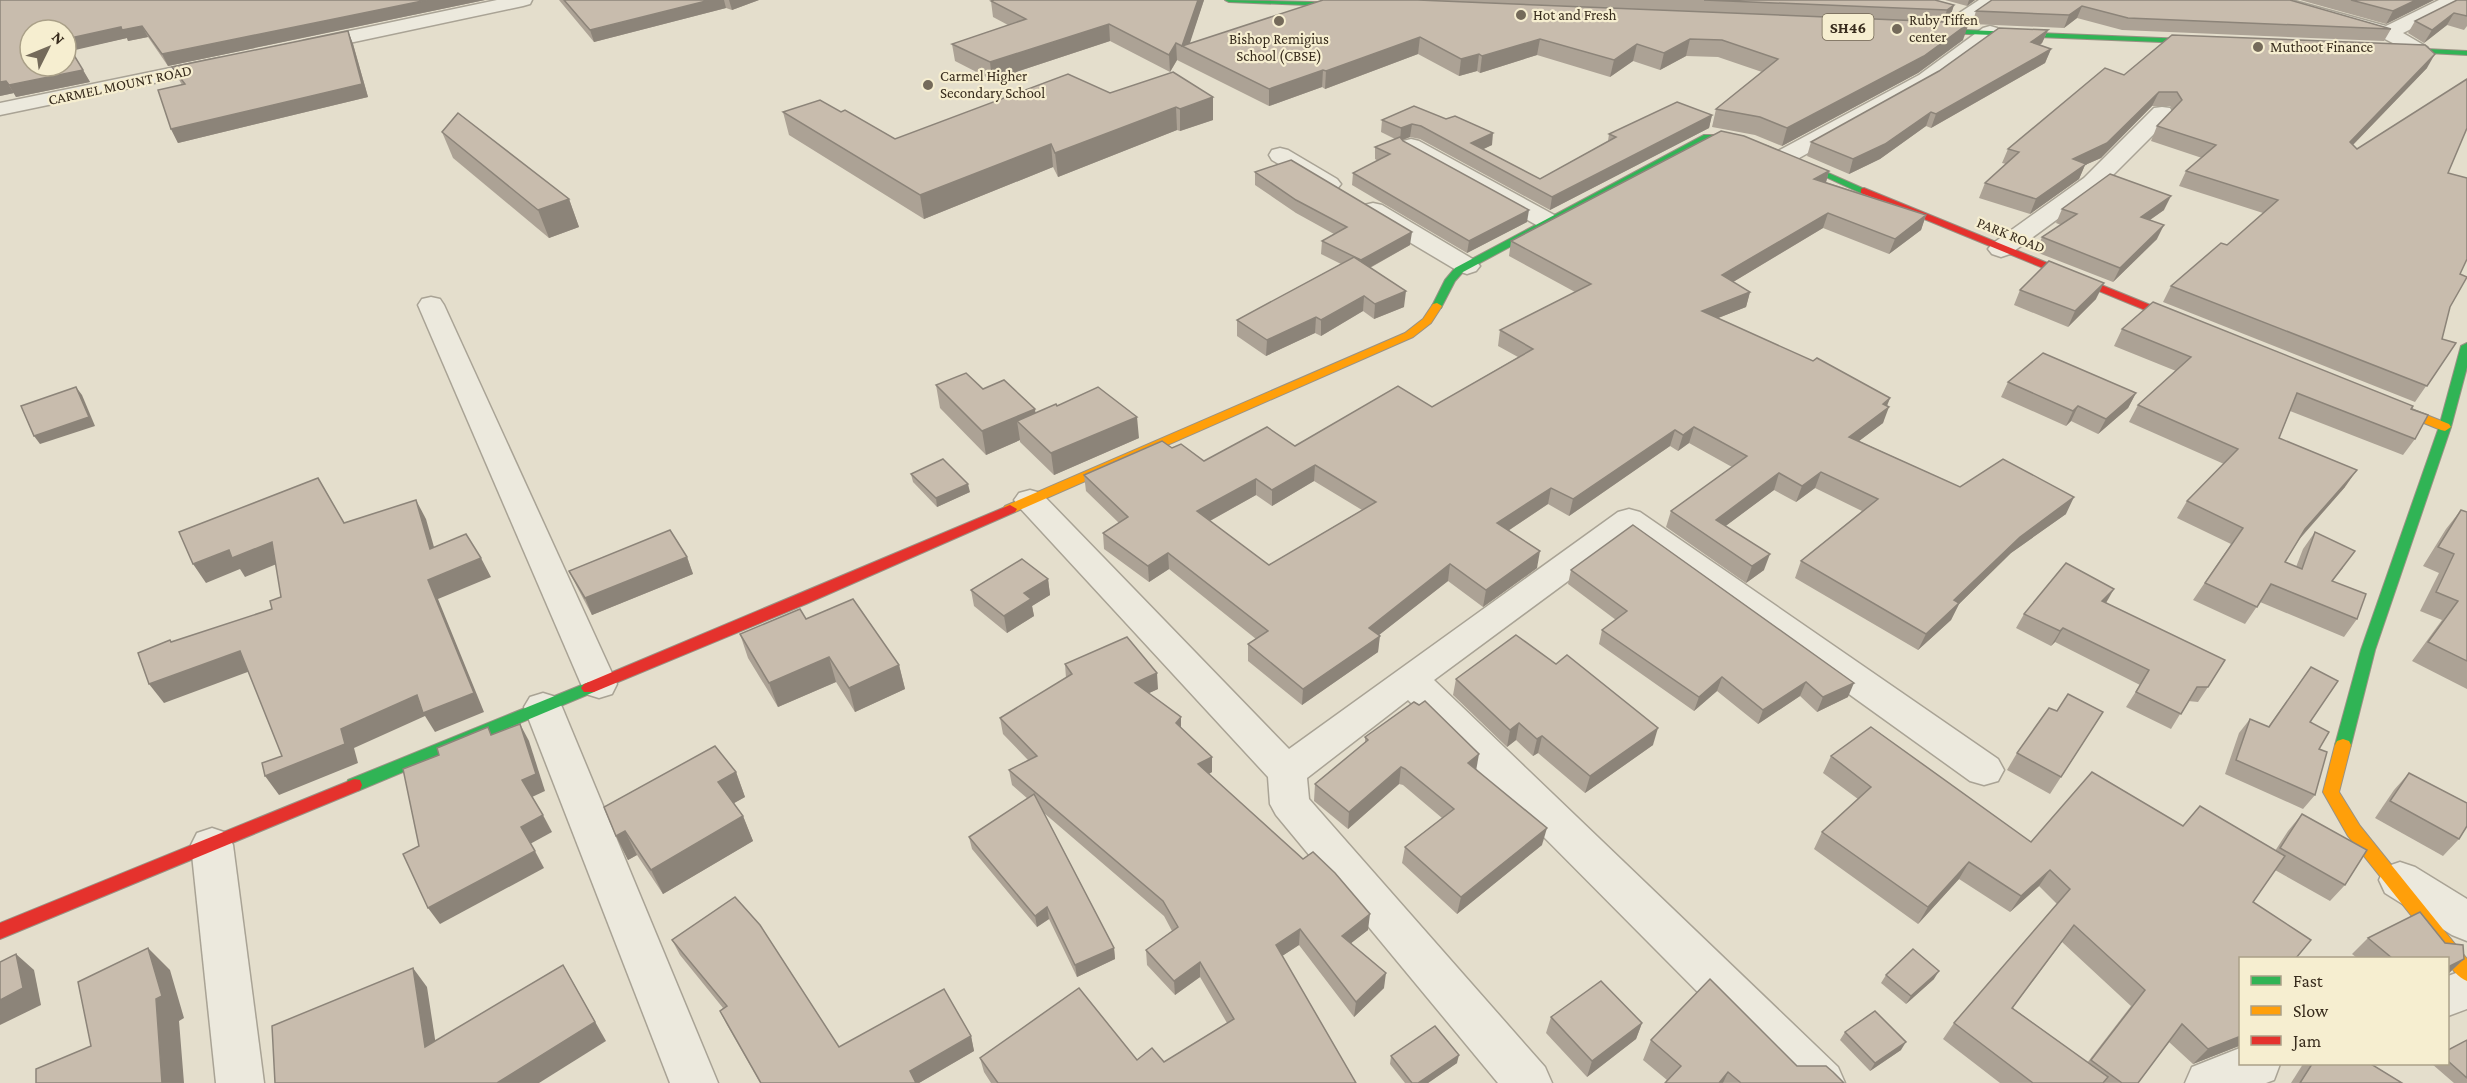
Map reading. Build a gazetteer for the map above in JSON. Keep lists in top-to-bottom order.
{
  "streets": {
    "street": ["CARMEL MOUNT ROAD", "PARK ROAD"]
  },
  "places": [
    "Hot and Fresh",
    "Bishop Remigius School (CBSE)",
    "Ruby Tiffen center",
    "Muthoot Finance",
    "Carmel Higher Secondary School"
  ],
  "legend": ["Fast", "Slow", "Jam"],
  "north": "top right"
}
